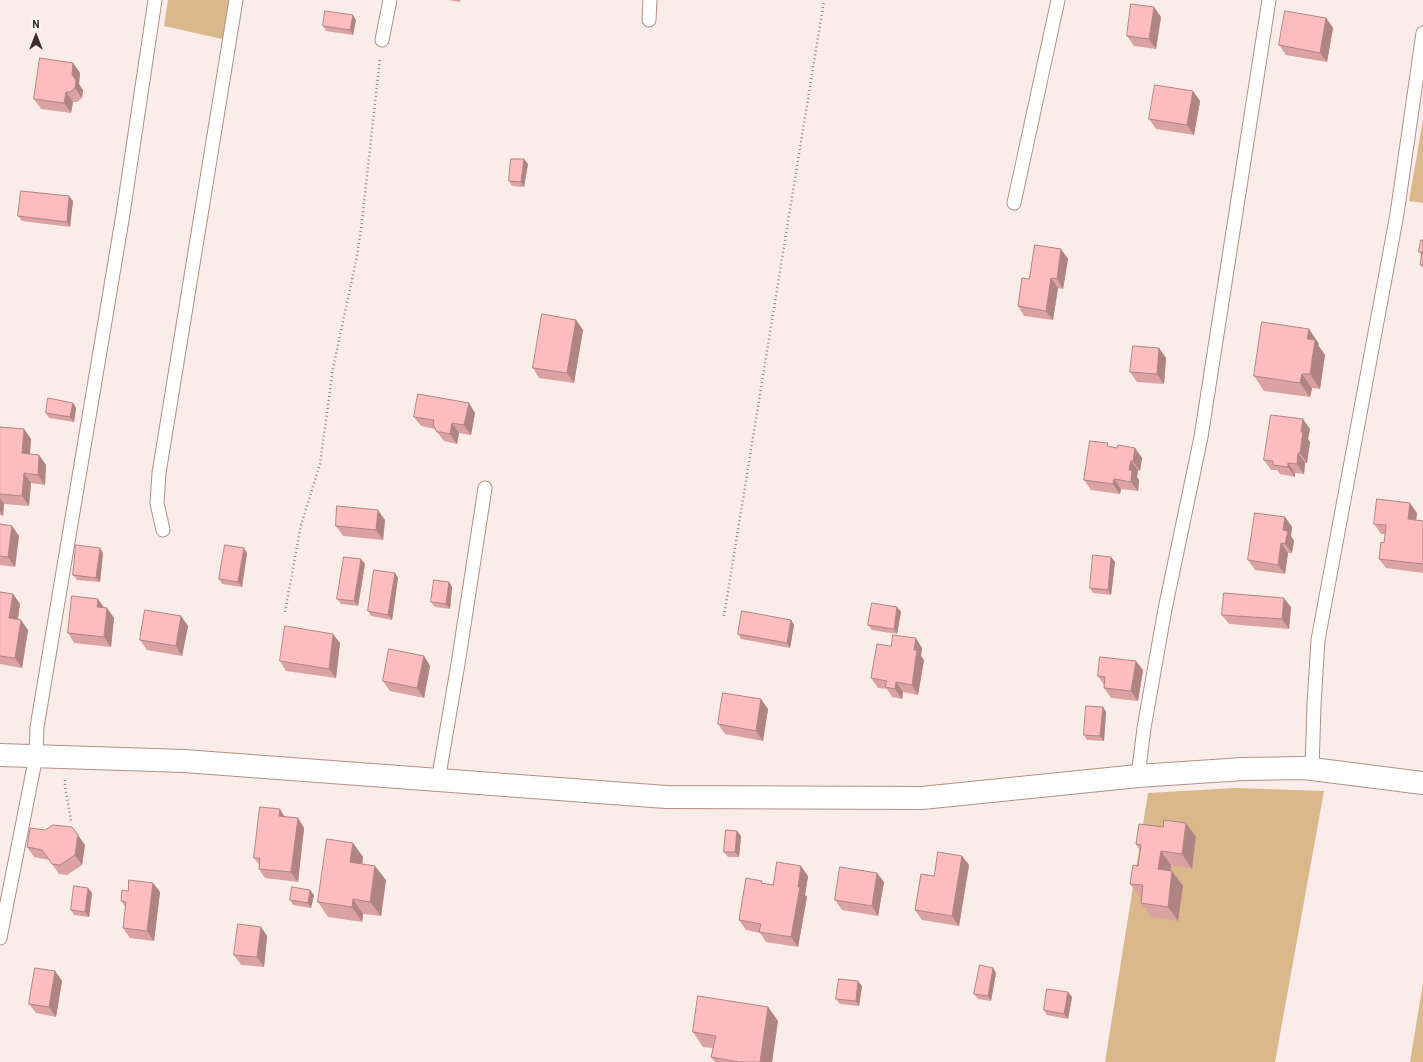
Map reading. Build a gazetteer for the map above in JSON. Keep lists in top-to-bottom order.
{
  "north": "top"
}
